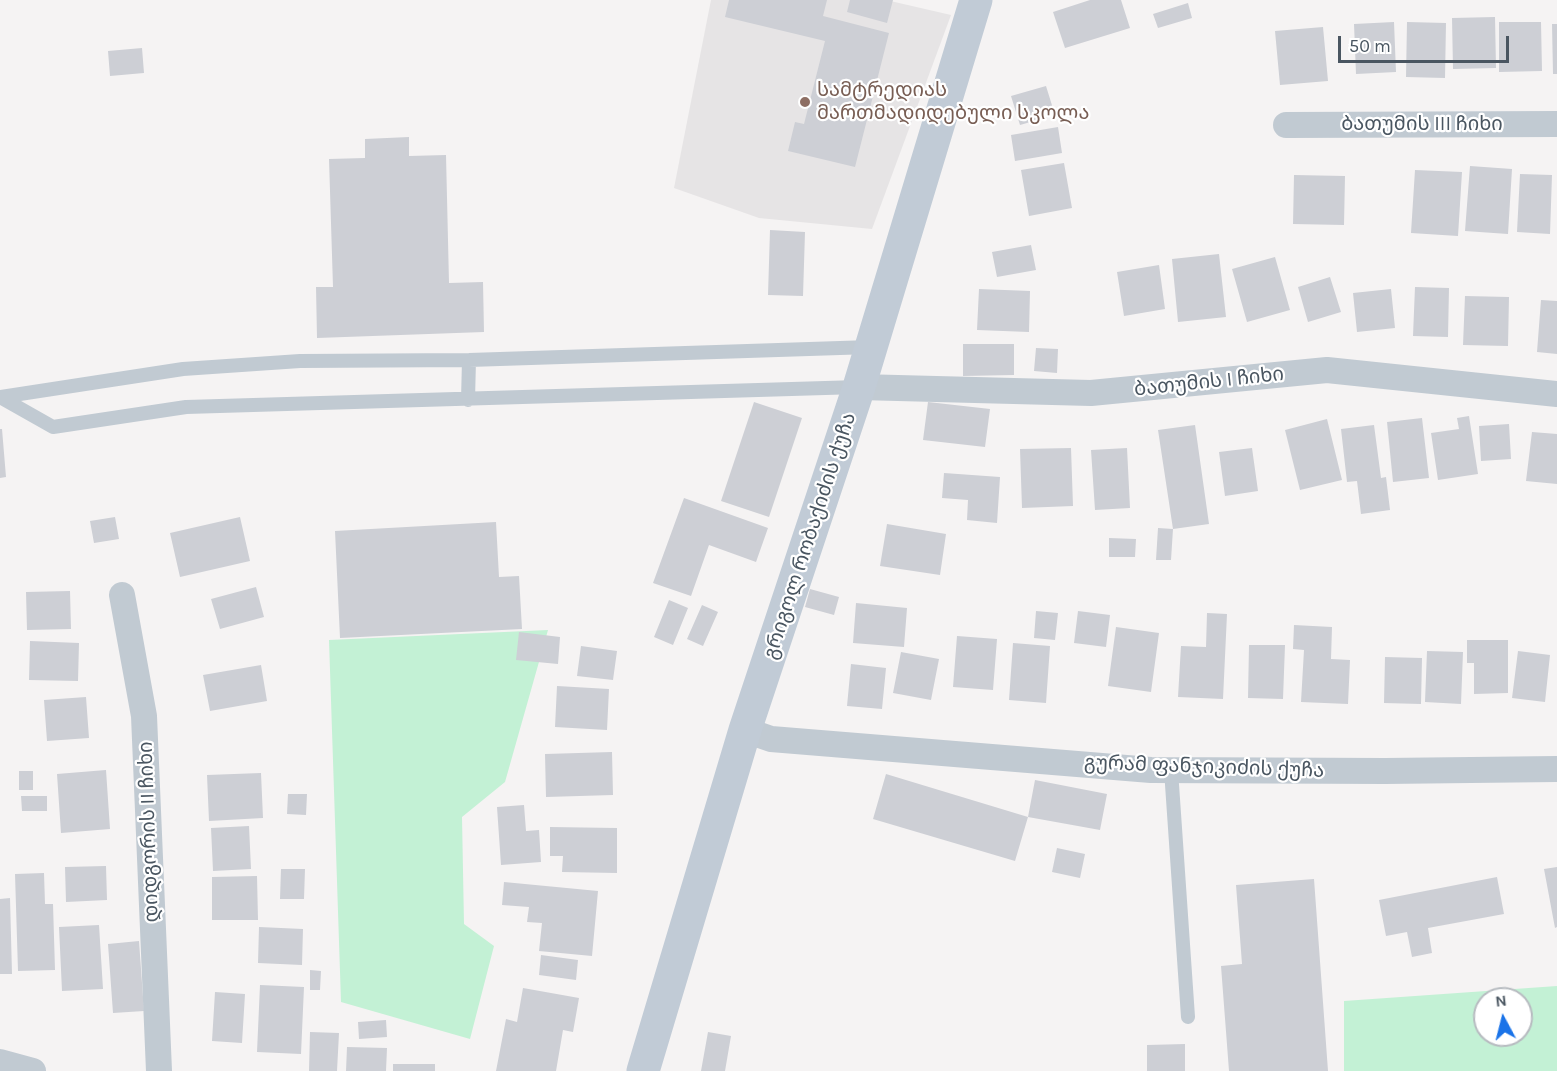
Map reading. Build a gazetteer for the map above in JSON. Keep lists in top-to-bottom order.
{
  "streets": {
    "street": [
      "ბათუმის III ჩიხი",
      "ბათუმის I ჩიხი",
      "გრიგოლ რობაქიძის ქუჩა",
      "გურამ ფანჯიკიძის ქუჩა",
      "დიდგორის II ჩიხი"
    ]
  },
  "crossings": [
    ["ბათუმის I ჩიხი", "გრიგოლ რობაქიძის ქუჩა"],
    ["გრიგოლ რობაქიძის ქუჩა", "გურამ ფანჯიკიძის ქუჩა"]
  ],
  "places": ["სამტრედიას მართმადიდებული სკოლა"],
  "scale_bar": "50 m",
  "north": "top"
}
